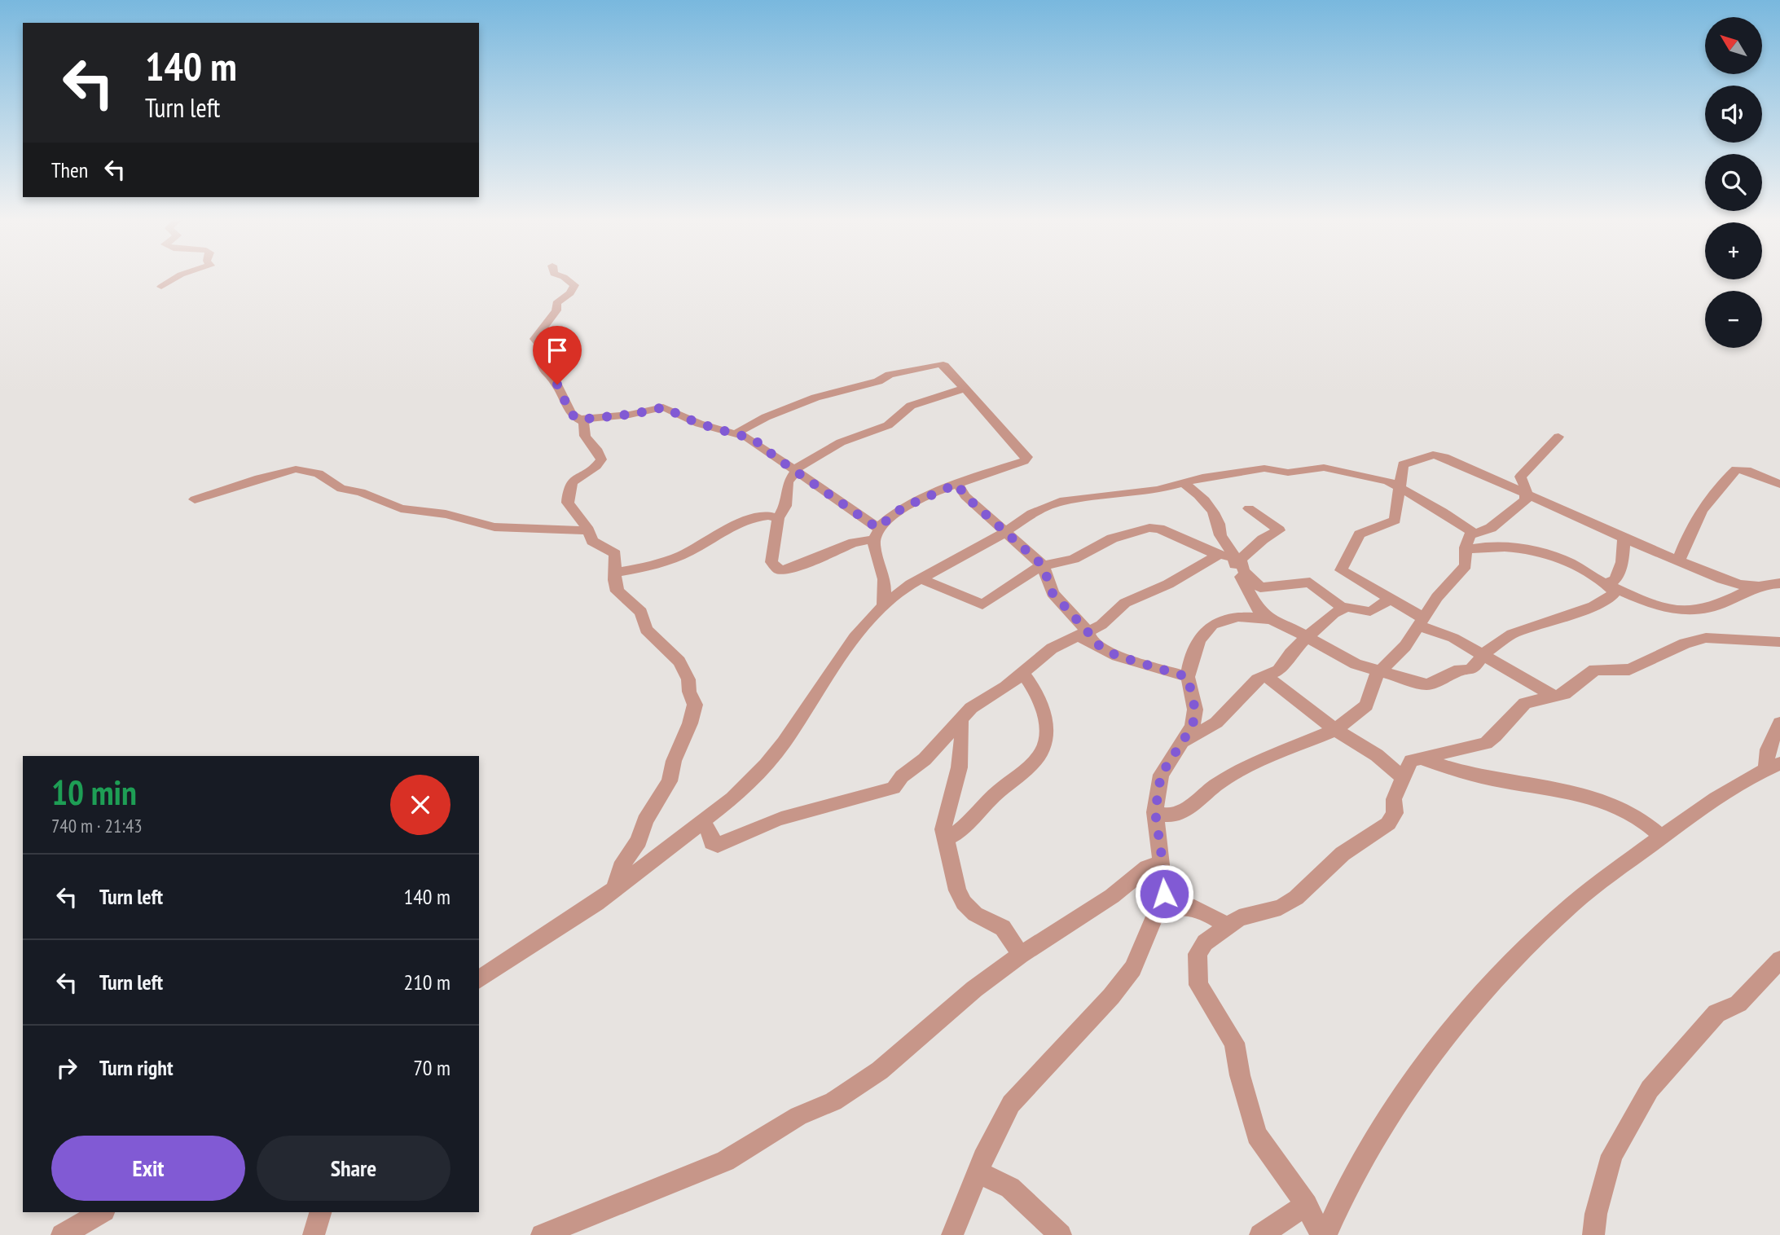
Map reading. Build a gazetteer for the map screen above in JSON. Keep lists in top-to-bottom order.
{
  "north": "top left",
  "page": {
    "map_buttons": ["+", "−"],
    "turn": ["140 m", "Turn left"],
    "then": "Then",
    "heading": ["10 min", "740 m · 21:43"],
    "list": [
      {
        "name": "Turn left",
        "value": "140 m"
      },
      {
        "name": "Turn left",
        "value": "210 m"
      },
      {
        "name": "Turn right",
        "value": "70 m"
      }
    ],
    "buttons": ["Exit", "Share"]
  }
}
